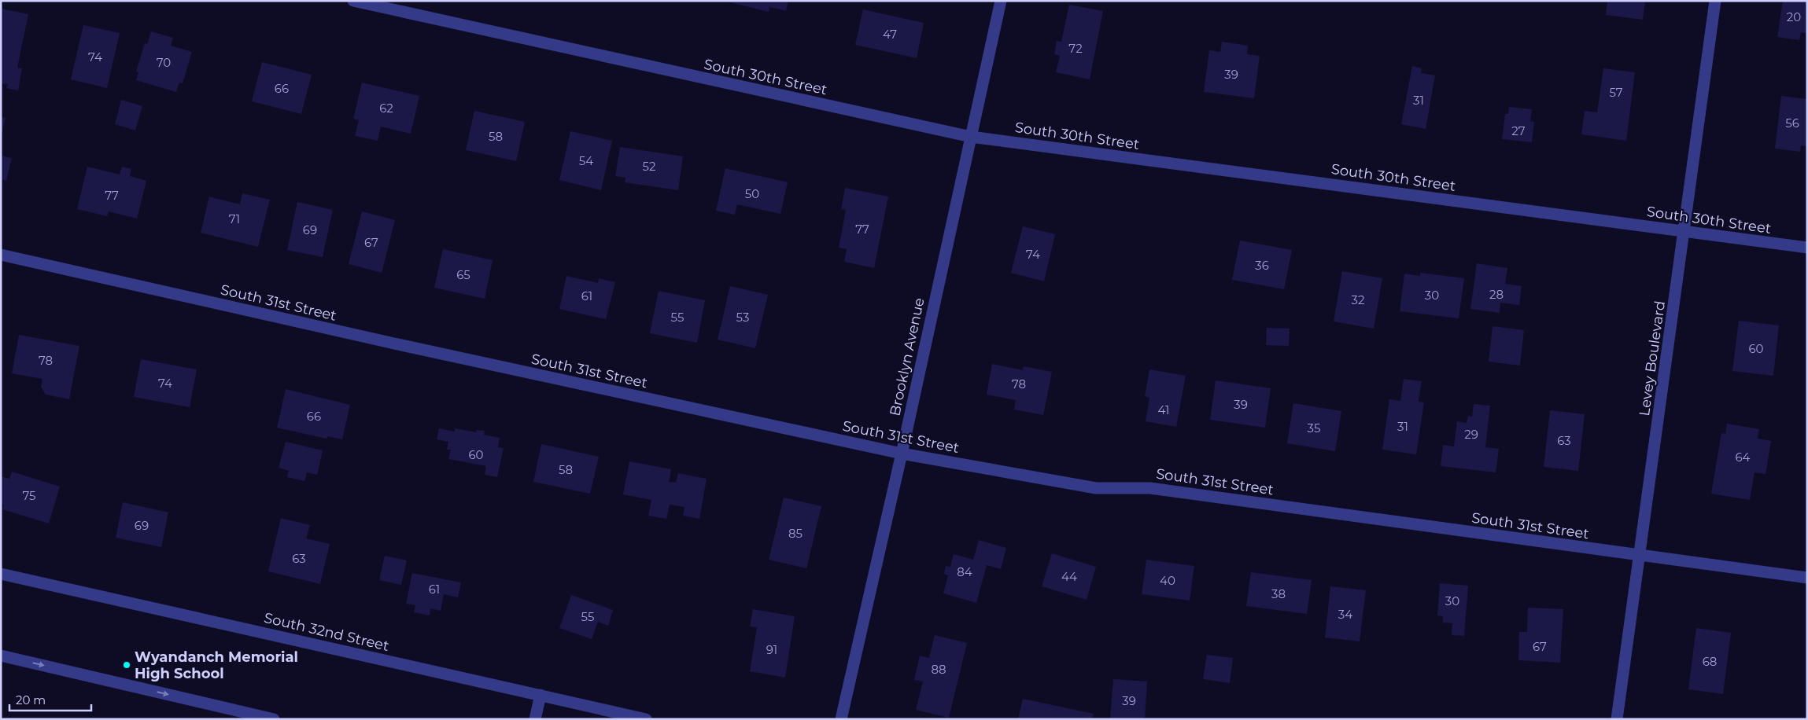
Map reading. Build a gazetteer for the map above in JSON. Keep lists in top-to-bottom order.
{
  "streets": {
    "street": [
      "South 30th Street",
      "South 31st Street",
      "Brooklyn Avenue",
      "Levey Boulevard",
      "South 32nd Street"
    ]
  },
  "crossings": [
    ["South 30th Street", "Brooklyn Avenue"],
    ["South 30th Street", "Levey Boulevard"],
    ["South 31st Street", "Brooklyn Avenue"],
    ["South 31st Street", "Levey Boulevard"]
  ],
  "places": ["Wyandanch Memorial High School"],
  "house_numbers": [
    "20",
    "47",
    "72",
    "74",
    "70",
    "39",
    "66",
    "57",
    "31",
    "62",
    "56",
    "27",
    "58",
    "54",
    "52",
    "50",
    "77",
    "71",
    "77",
    "69",
    "67",
    "74",
    "36",
    "65",
    "28",
    "30",
    "61",
    "32",
    "55",
    "53",
    "60",
    "78",
    "74",
    "78",
    "39",
    "41",
    "66",
    "31",
    "35",
    "29",
    "63",
    "60",
    "64",
    "58",
    "75",
    "69",
    "85",
    "63",
    "84",
    "44",
    "40",
    "61",
    "38",
    "30",
    "34",
    "55",
    "67",
    "91",
    "68",
    "88",
    "39"
  ],
  "scale_bar": "20 m"
}
